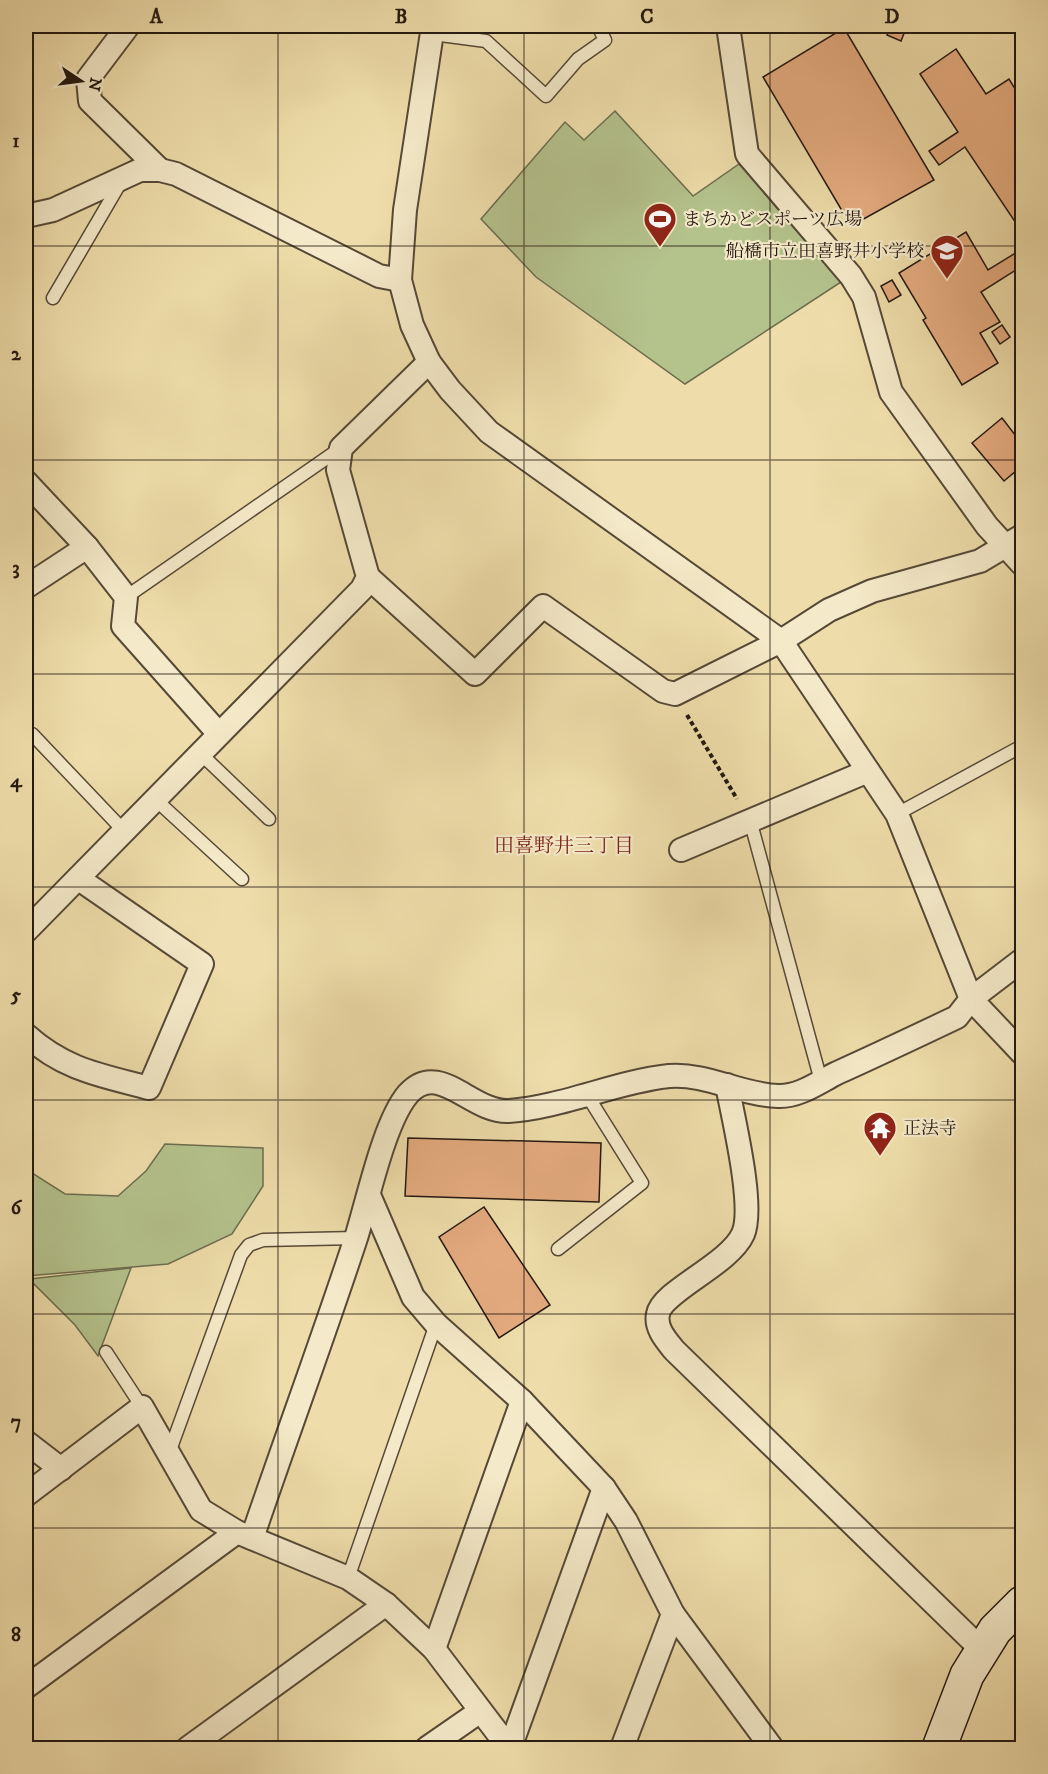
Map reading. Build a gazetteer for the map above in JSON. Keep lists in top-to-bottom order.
{
  "districts": ["田喜野井三丁目"],
  "places": {
    "sports": ["まちかどスポーツ広場"],
    "school or university": ["船橋市立田喜野井小学校"],
    "temple": ["正法寺"]
  },
  "north": "right",
  "grid": {
    "columns": [
      "A",
      "B",
      "C",
      "D"
    ],
    "rows": [
      "1",
      "2",
      "3",
      "4",
      "5",
      "6",
      "7",
      "8"
    ]
  }
}
